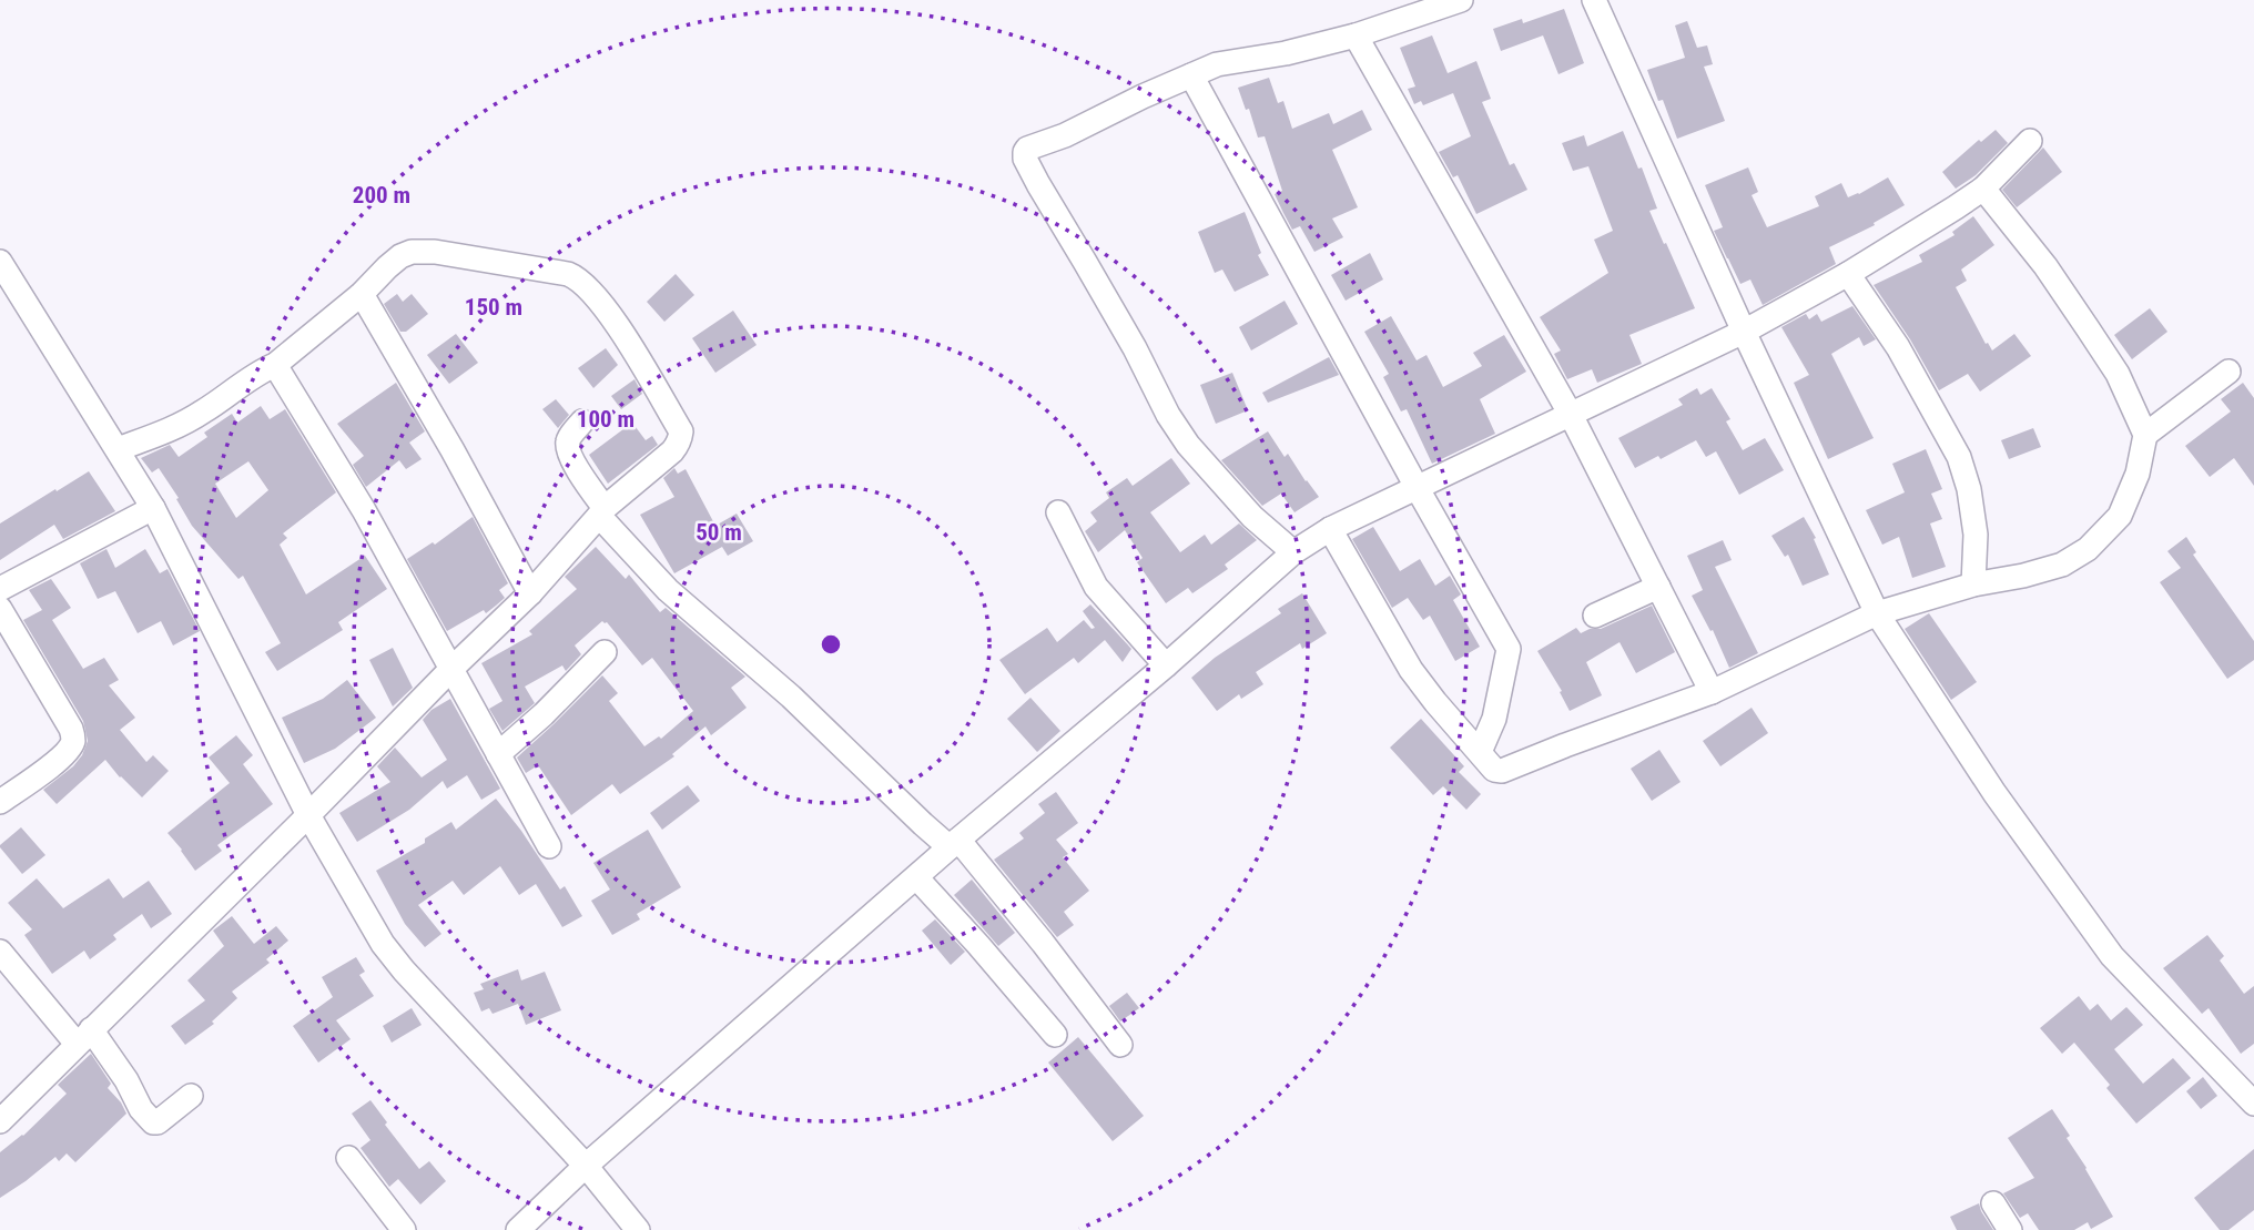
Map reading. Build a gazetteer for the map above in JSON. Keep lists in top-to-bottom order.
{
  "rings": [
    "200 m",
    "150 m",
    "100 m",
    "50 m"
  ]
}
